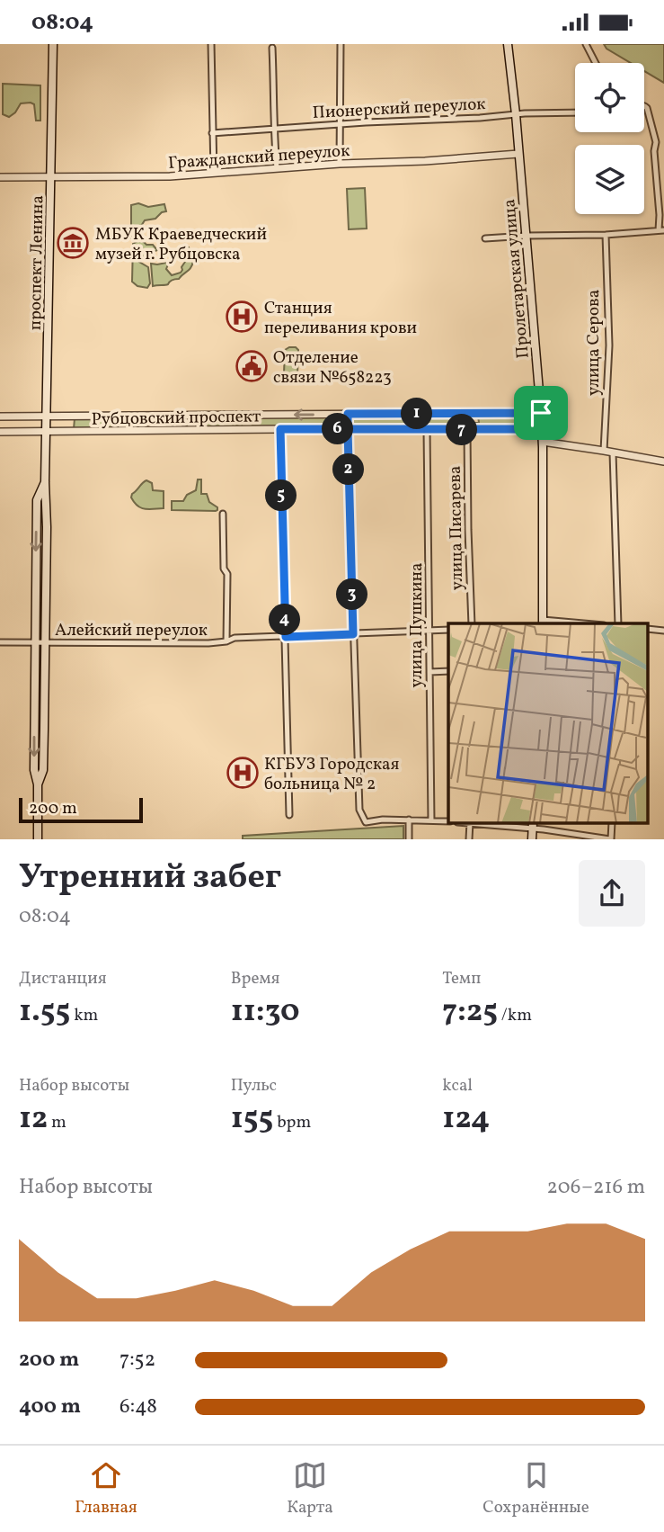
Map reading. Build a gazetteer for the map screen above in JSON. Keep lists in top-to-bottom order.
{
  "streets": {
    "main road": ["проспект Ленина", "Пролетарская улица"],
    "street": [
      "Пионерский переулок",
      "Гражданский переулок",
      "улица Серова",
      "Рубцовский проспект",
      "улица Писарева",
      "улица Пушкина",
      "Алейский переулок"
    ]
  },
  "crossings": [
    ["Пионерский переулок", "Пролетарская улица"],
    ["Гражданский переулок", "проспект Ленина"],
    ["Гражданский переулок", "Пролетарская улица"],
    ["проспект Ленина", "Рубцовский проспект"],
    ["проспект Ленина", "Алейский переулок"],
    ["Пролетарская улица", "Рубцовский проспект"],
    ["Рубцовский проспект", "улица Писарева"],
    ["Рубцовский проспект", "улица Пушкина"],
    ["улица Пушкина", "Алейский переулок"]
  ],
  "places": {
    "museum": ["МБУК Краеведческий музей г. Рубцовска"],
    "hospital": ["Станция переливания крови", "КГБУЗ Городская больница № 2"],
    "public building": ["Отделение связи №658223"]
  },
  "scale_bar": "200 m",
  "page": {
    "status": "08:04",
    "pins": [
      "1",
      "6",
      "7",
      "2",
      "5",
      "3",
      "4"
    ],
    "scale": "200 m",
    "heading": ["Утренний забег", "08:04"],
    "stats": [
      ["Дистанция", "1.55 km"],
      ["Время", "11:30"],
      ["Темп", "7:25 /km"],
      ["Набор высоты", "12 m"],
      ["Пульс", "155 bpm"],
      ["kcal", "124"]
    ],
    "chart": ["Набор высоты", "206–216 m"],
    "list": [
      {
        "name": "200 m",
        "note": "7:52"
      },
      {
        "name": "400 m",
        "note": "6:48"
      }
    ],
    "tabs": ["Главная", "Карта", "Сохранённые"]
  }
}
